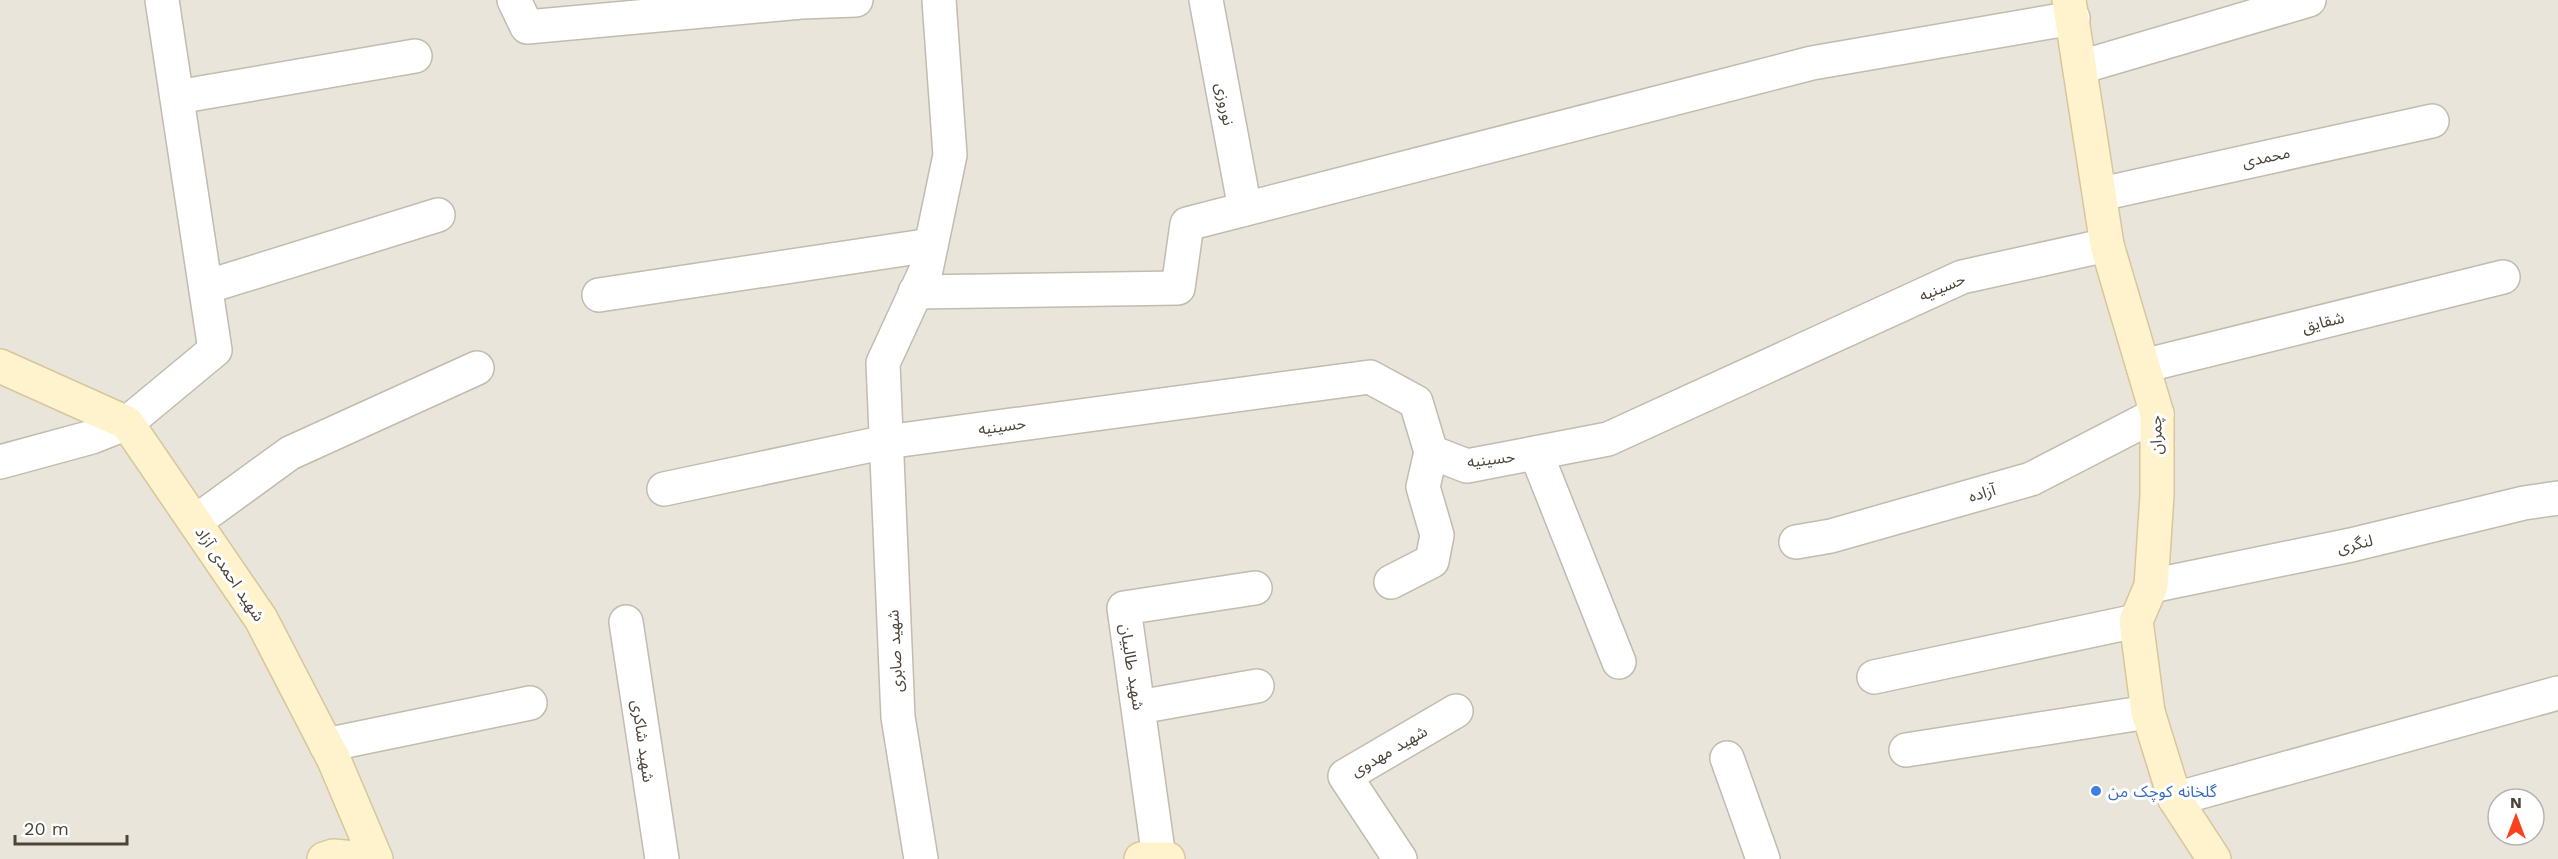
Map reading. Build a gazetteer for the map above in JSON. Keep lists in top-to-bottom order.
{
  "streets": {
    "street": [
      "نوروزی",
      "محمدی",
      "حسینیه",
      "شقایق",
      "چمران",
      "آزاده",
      "لنگری",
      "شهید احمدی آزاد",
      "شهید صابری",
      "شهید طالبیان",
      "شهید شاکری",
      "شهید مهدوی"
    ]
  },
  "crossings": [
    ["محمدی", "چمران"],
    ["حسینیه", "چمران"],
    ["حسینیه", "شهید صابری"],
    ["شقایق", "چمران"],
    ["چمران", "آزاده"],
    ["چمران", "لنگری"]
  ],
  "places": ["گلخانه کوچک من"],
  "scale_bar": "20 m",
  "north": "top"
}
